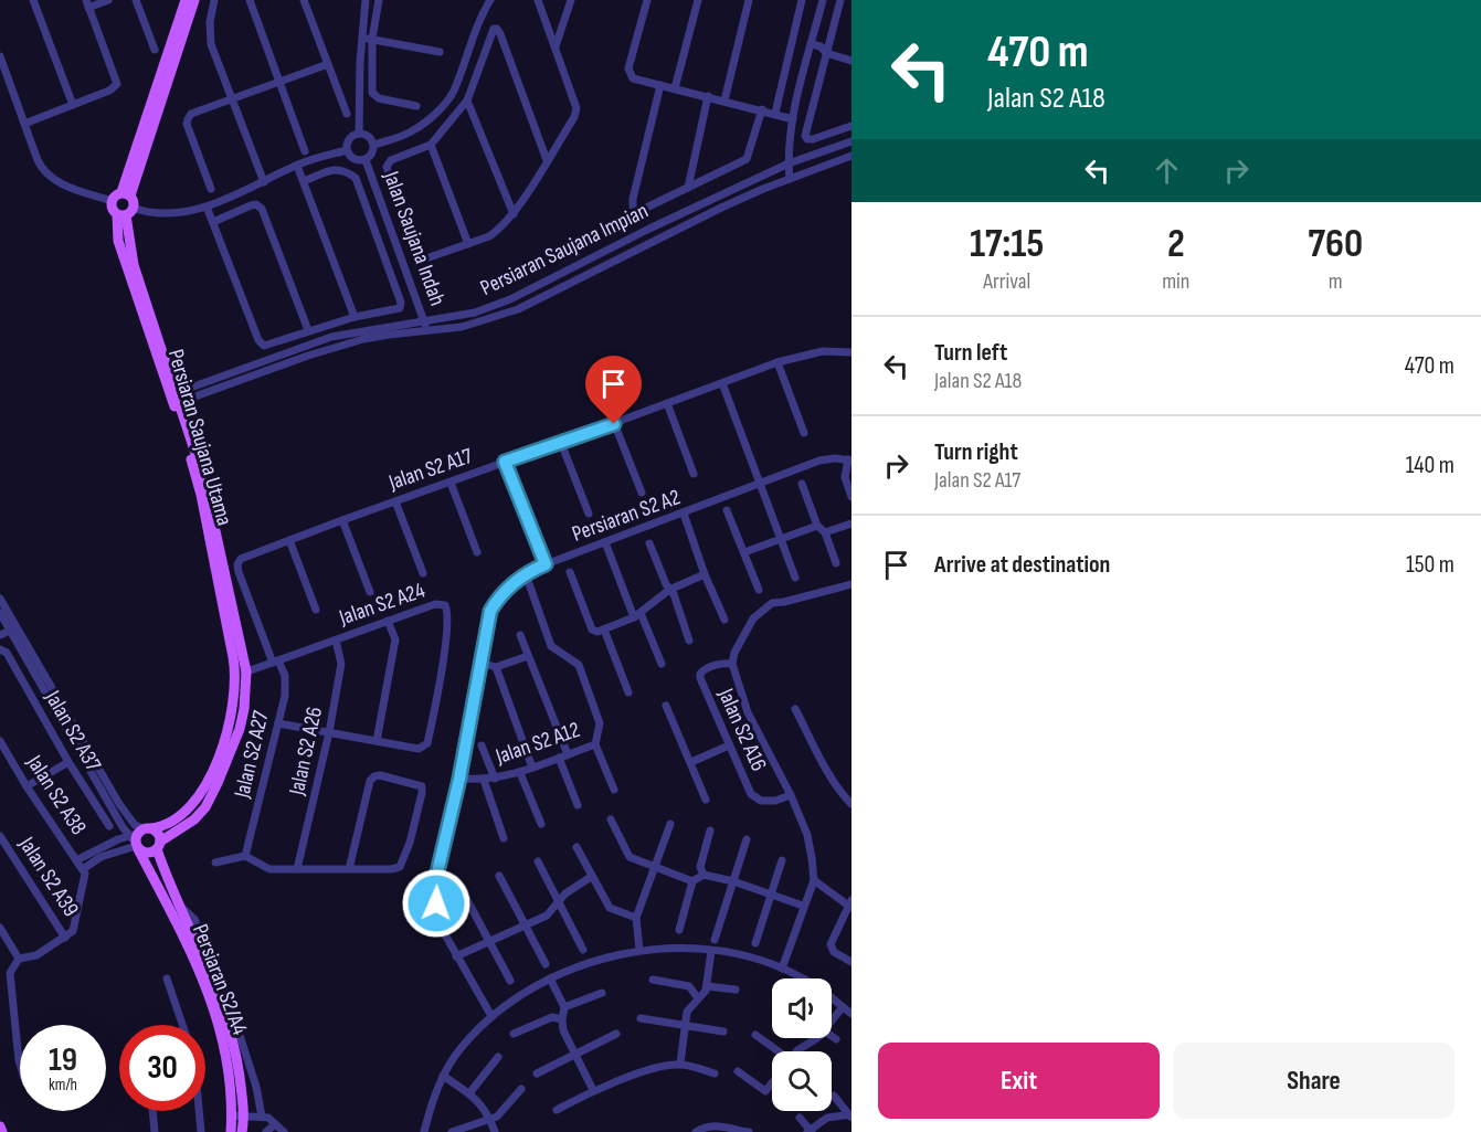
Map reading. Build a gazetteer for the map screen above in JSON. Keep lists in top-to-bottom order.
{
  "streets": {
    "main road": ["Persiaran Saujana Utama", "Persiaran S2/A4"],
    "street": [
      "Jalan Saujana Indah",
      "Persiaran Saujana Impian",
      "Jalan S2 A17",
      "Persiaran S2 A2",
      "Jalan S2 A24",
      "Jalan S2 A16",
      "Jalan S2 A37",
      "Jalan S2 A12",
      "Jalan S2 A26",
      "Jalan S2 A27",
      "Jalan S2 A38",
      "Jalan S2 A39"
    ]
  },
  "crossings": [
    ["Jalan Saujana Indah", "Persiaran Saujana Impian"],
    ["Persiaran Saujana Impian", "Persiaran Saujana Utama"],
    ["Persiaran Saujana Utama", "Jalan S2 A24"],
    ["Jalan S2 A17", "Jalan S2 A24"],
    ["Jalan S2 A17", "Jalan S2 A27"],
    ["Persiaran S2 A2", "Jalan S2 A12"],
    ["Jalan S2 A24", "Jalan S2 A26"],
    ["Jalan S2 A24", "Jalan S2 A27"]
  ],
  "page": {
    "turn": ["470 m", "Jalan S2 A18"],
    "eta": [
      "17:15",
      "Arrival",
      "2",
      "min",
      "760",
      "m"
    ],
    "list": [
      {
        "name": "Turn left",
        "note": "Jalan S2 A18",
        "value": "470 m"
      },
      {
        "name": "Turn right",
        "note": "Jalan S2 A17",
        "value": "140 m"
      },
      {
        "name": "Arrive at destination",
        "value": "150 m"
      }
    ],
    "speed": "19 km/h",
    "limit": "30",
    "buttons": ["Exit", "Share"]
  }
}
